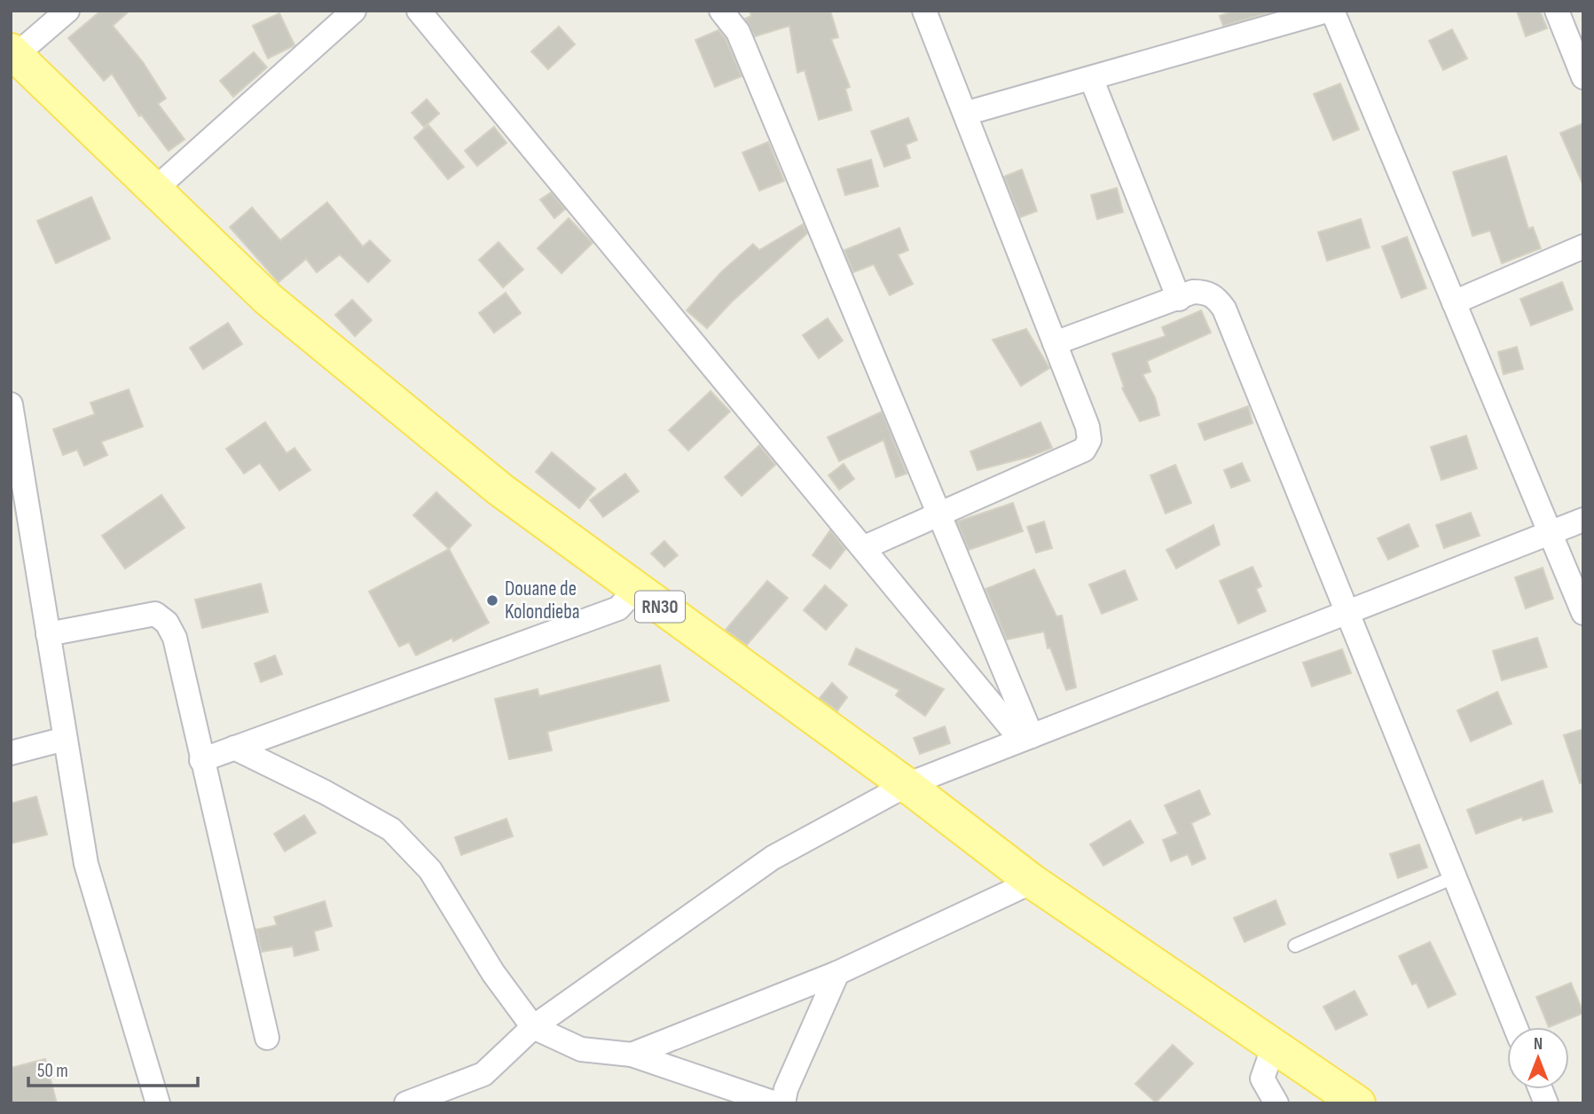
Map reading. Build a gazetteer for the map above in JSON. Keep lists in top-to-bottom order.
{
  "streets": {
    "main road": ["RN30"]
  },
  "places": ["Douane de Kolondieba"],
  "scale_bar": "50 m",
  "north": "top"
}
